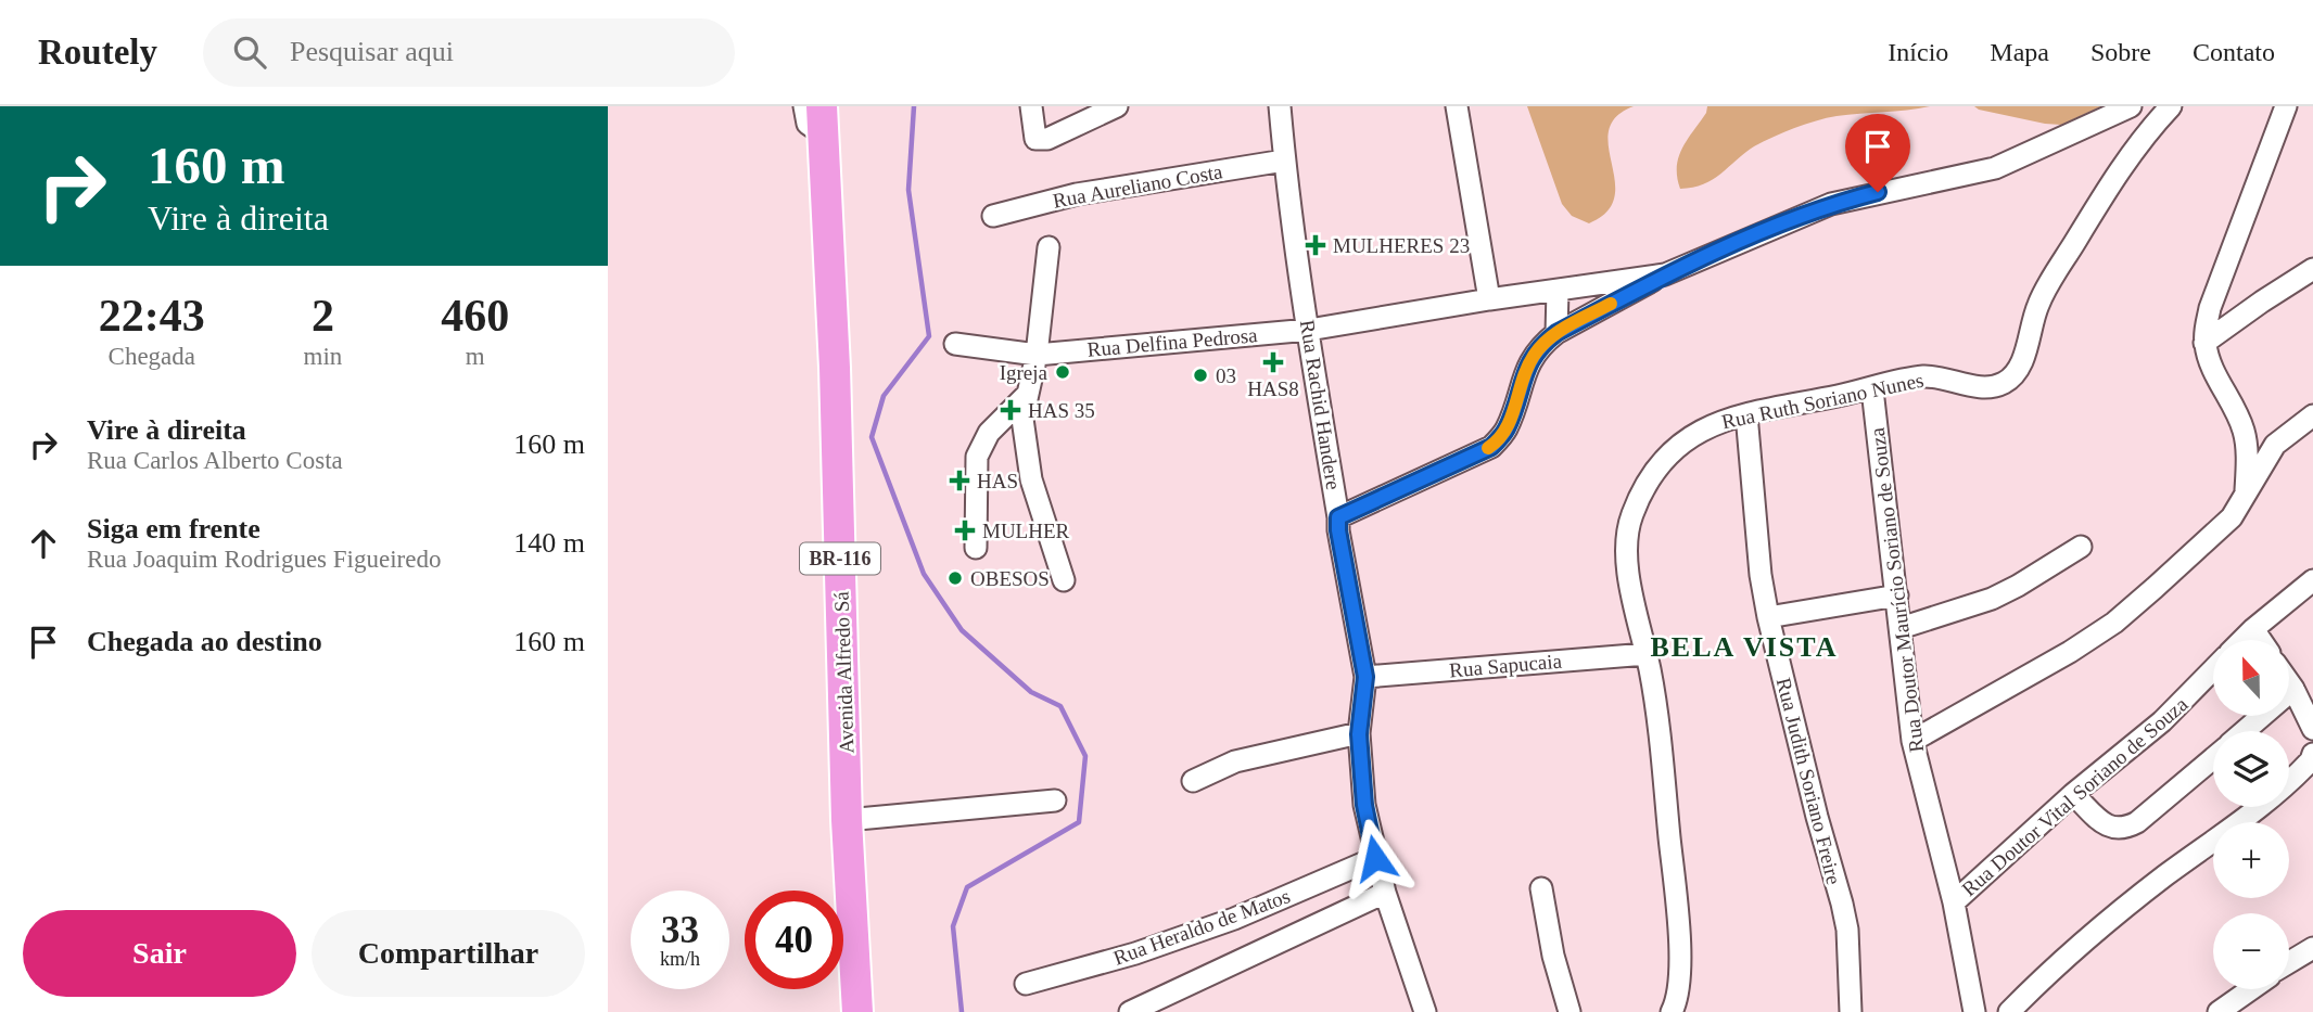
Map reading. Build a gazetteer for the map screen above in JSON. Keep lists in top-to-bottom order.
{
  "streets": {
    "highway": ["BR-116", "Avenida Alfredo Sá"],
    "street": [
      "Rua Aureliano Costa",
      "Rua Delfina Pedrosa",
      "Rua Ruth Soriano Nunes",
      "Rua Rachid Handere",
      "Rua Doutor Maurício Soriano de Souza",
      "Rua Sapucaia",
      "Rua Judith Soriano Freire",
      "Rua Doutor Vital Soriano de Souza",
      "Rua Heraldo de Matos"
    ]
  },
  "crossings": [
    ["Rua Aureliano Costa", "Rua Rachid Handere"],
    ["Rua Delfina Pedrosa", "Rua Rachid Handere"],
    ["Rua Ruth Soriano Nunes", "Rua Doutor Maurício Soriano de Souza"],
    ["Rua Ruth Soriano Nunes", "Rua Sapucaia"],
    ["Rua Ruth Soriano Nunes", "Rua Judith Soriano Freire"],
    ["Rua Rachid Handere", "Rua Sapucaia"],
    ["Rua Rachid Handere", "Rua Heraldo de Matos"],
    ["Rua Doutor Maurício Soriano de Souza", "Rua Doutor Vital Soriano de Souza"]
  ],
  "districts": ["BELA VISTA"],
  "places": {
    "health": [
      "MULHERES 23",
      "HAS8",
      "HAS 35",
      "HAS",
      "MULHER"
    ],
    "other": ["Igreja", "03", "OBESOS"]
  },
  "north": "top",
  "page": {
    "header": "Routely",
    "search": "Pesquisar aqui",
    "nav": [
      "Início",
      "Mapa",
      "Sobre",
      "Contato"
    ],
    "turn": ["160 m", "Vire à direita"],
    "eta": [
      "22:43",
      "Chegada",
      "2",
      "min",
      "460",
      "m"
    ],
    "list": [
      {
        "name": "Vire à direita",
        "note": "Rua Carlos Alberto Costa",
        "value": "160 m"
      },
      {
        "name": "Siga em frente",
        "note": "Rua Joaquim Rodrigues Figueiredo",
        "value": "140 m"
      },
      {
        "name": "Chegada ao destino",
        "value": "160 m"
      }
    ],
    "map_buttons": ["+", "−"],
    "speed": "33 km/h",
    "limit": "40",
    "buttons": ["Sair", "Compartilhar"]
  }
}
